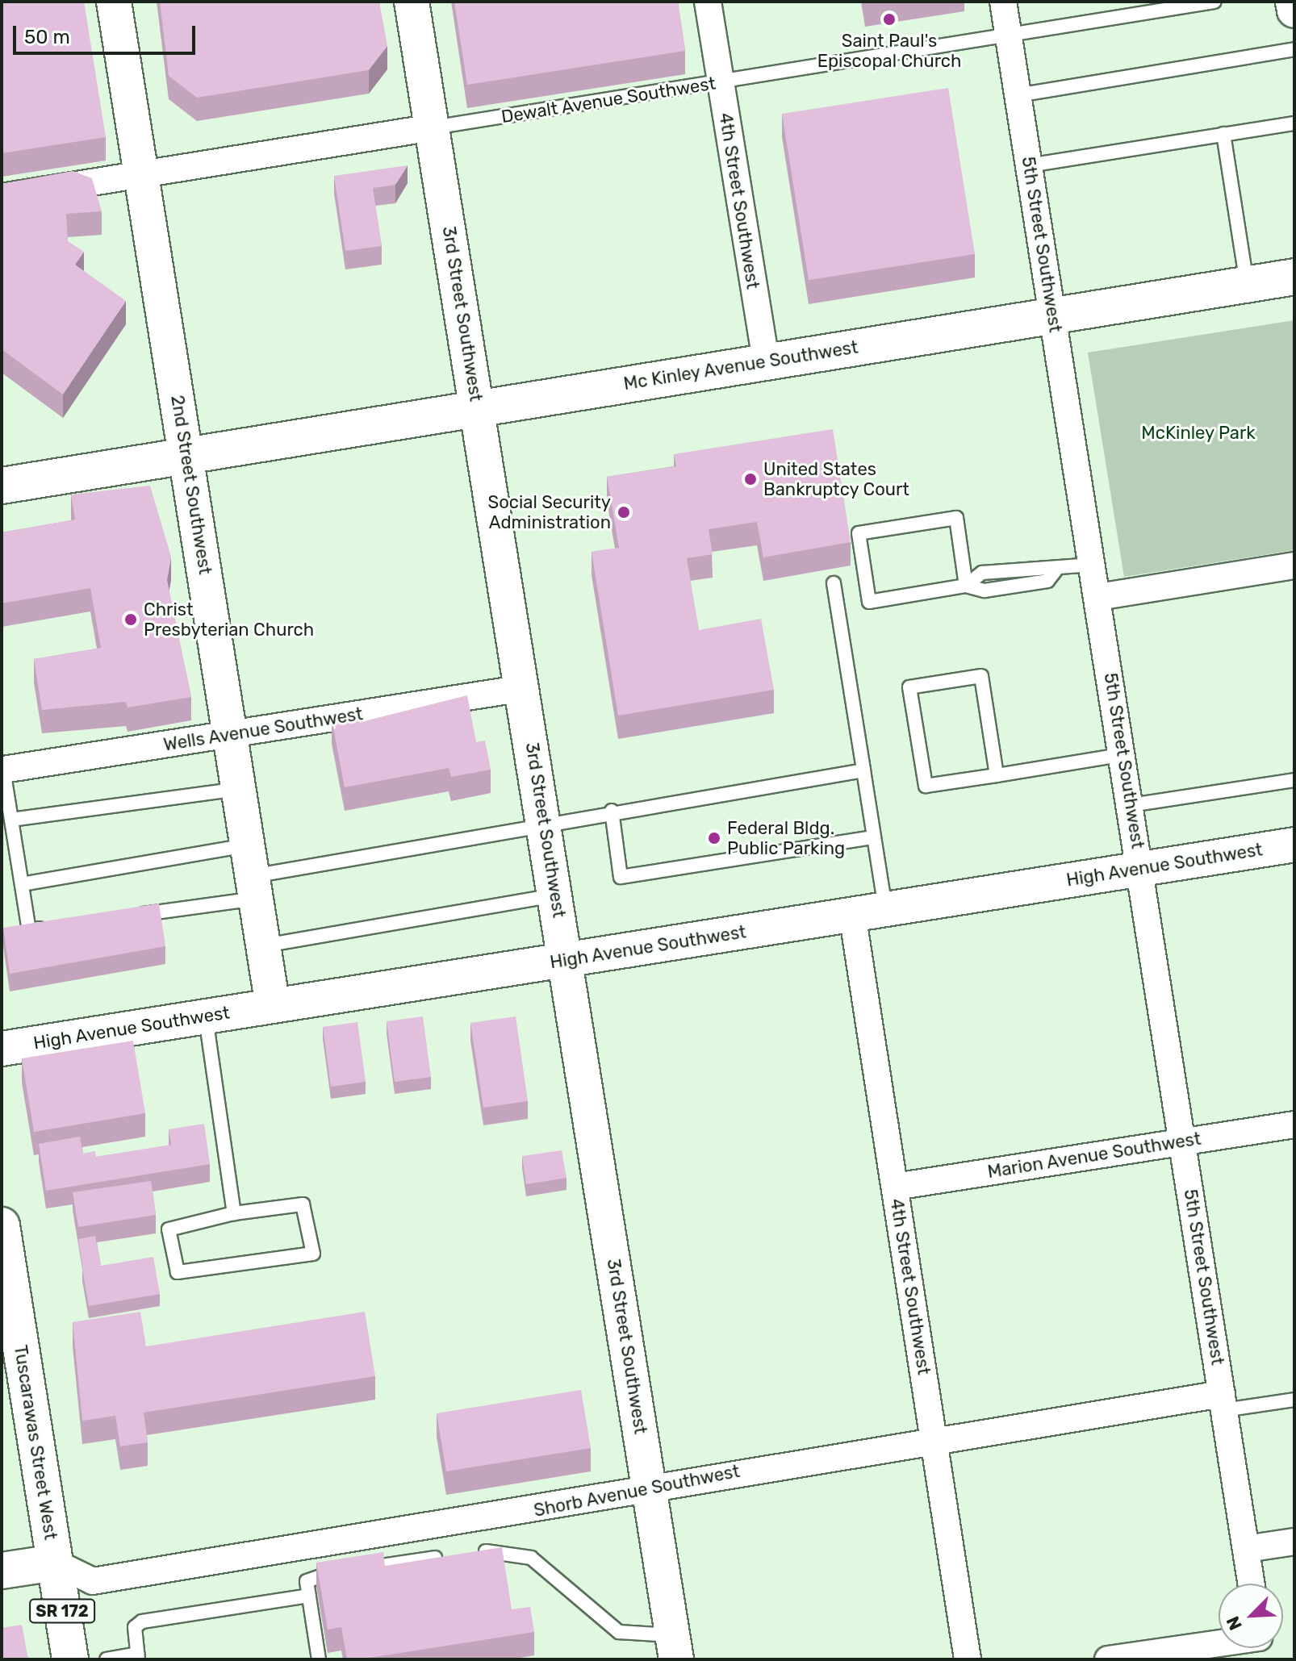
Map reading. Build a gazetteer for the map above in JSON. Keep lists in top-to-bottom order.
{
  "streets": {
    "main road": ["Mc Kinley Avenue Southwest", "Tuscarawas Street West", "SR 172"],
    "street": [
      "Dewalt Avenue Southwest",
      "4th Street Southwest",
      "5th Street Southwest",
      "3rd Street Southwest",
      "2nd Street Southwest",
      "Wells Avenue Southwest",
      "High Avenue Southwest",
      "Marion Avenue Southwest",
      "Shorb Avenue Southwest"
    ]
  },
  "crossings": [
    ["Dewalt Avenue Southwest", "4th Street Southwest"],
    ["Dewalt Avenue Southwest", "5th Street Southwest"],
    ["Dewalt Avenue Southwest", "3rd Street Southwest"],
    ["Dewalt Avenue Southwest", "2nd Street Southwest"],
    ["4th Street Southwest", "Mc Kinley Avenue Southwest"],
    ["4th Street Southwest", "High Avenue Southwest"],
    ["4th Street Southwest", "Marion Avenue Southwest"],
    ["4th Street Southwest", "Shorb Avenue Southwest"],
    ["5th Street Southwest", "Mc Kinley Avenue Southwest"],
    ["5th Street Southwest", "High Avenue Southwest"],
    ["5th Street Southwest", "Marion Avenue Southwest"],
    ["5th Street Southwest", "Shorb Avenue Southwest"],
    ["3rd Street Southwest", "Mc Kinley Avenue Southwest"],
    ["3rd Street Southwest", "Wells Avenue Southwest"],
    ["3rd Street Southwest", "High Avenue Southwest"],
    ["3rd Street Southwest", "Shorb Avenue Southwest"],
    ["Mc Kinley Avenue Southwest", "2nd Street Southwest"],
    ["2nd Street Southwest", "Wells Avenue Southwest"],
    ["2nd Street Southwest", "High Avenue Southwest"],
    ["Tuscarawas Street West", "Shorb Avenue Southwest"]
  ],
  "parks": ["McKinley Park"],
  "places": [
    "Saint Paul's Episcopal Church",
    "United States Bankruptcy Court",
    "Social Security Administration",
    "Christ Presbyterian Church",
    "Federal Bldg. Public Parking"
  ],
  "scale_bar": "50 m",
  "north": "bottom left"
}
